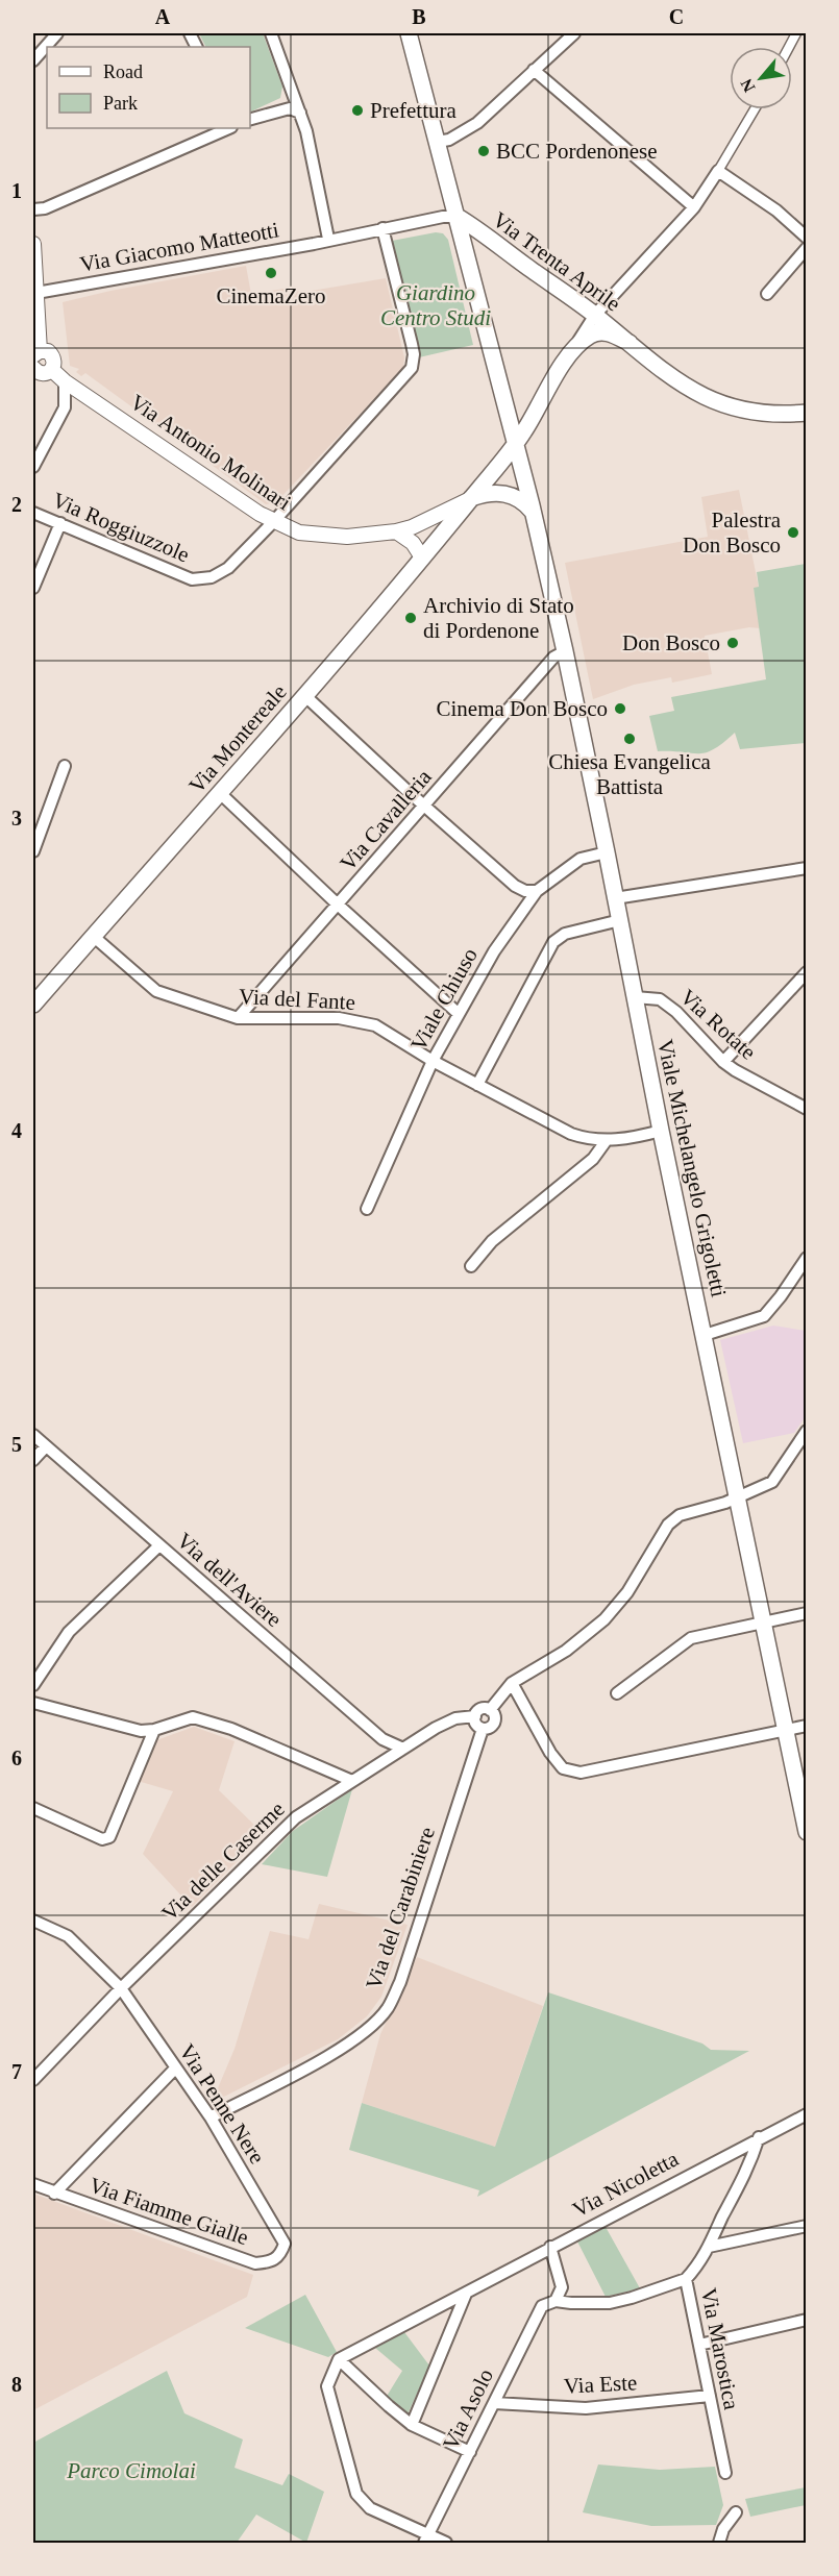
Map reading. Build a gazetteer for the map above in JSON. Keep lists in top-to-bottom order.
{
  "streets": {
    "main road": ["Via Trenta Aprile", "Via Montereale", "Viale Michelangelo Grigoletti"],
    "street": [
      "Via Giacomo Matteotti",
      "Via Antonio Molinari",
      "Via Roggiuzzole",
      "Via Cavalleria",
      "Via del Fante",
      "Viale Chiuso",
      "Via Rotate",
      "Via dell'Aviere",
      "Via delle Caserme",
      "Via del Carabiniere",
      "Via Penne Nere",
      "Via Nicoletta",
      "Via Fiamme Gialle",
      "Via Marostica",
      "Via Este",
      "Via Asolo"
    ]
  },
  "crossings": [
    ["Via Giacomo Matteotti", "Via Trenta Aprile"],
    ["Via Giacomo Matteotti", "Via Antonio Molinari"],
    ["Via Giacomo Matteotti", "Viale Michelangelo Grigoletti"],
    ["Via Trenta Aprile", "Via Montereale"],
    ["Via Trenta Aprile", "Viale Michelangelo Grigoletti"],
    ["Via Antonio Molinari", "Via Roggiuzzole"],
    ["Via Antonio Molinari", "Via Montereale"],
    ["Via Montereale", "Via del Fante"],
    ["Via Montereale", "Viale Michelangelo Grigoletti"],
    ["Via Cavalleria", "Via del Fante"],
    ["Via Cavalleria", "Viale Michelangelo Grigoletti"],
    ["Via del Fante", "Viale Chiuso"],
    ["Via del Fante", "Viale Michelangelo Grigoletti"],
    ["Viale Chiuso", "Viale Michelangelo Grigoletti"],
    ["Via Rotate", "Viale Michelangelo Grigoletti"],
    ["Viale Michelangelo Grigoletti", "Via delle Caserme"],
    ["Via dell'Aviere", "Via delle Caserme"],
    ["Via delle Caserme", "Via del Carabiniere"],
    ["Via delle Caserme", "Via Penne Nere"],
    ["Via del Carabiniere", "Via Penne Nere"],
    ["Via Penne Nere", "Via Fiamme Gialle"],
    ["Via Nicoletta", "Via Marostica"],
    ["Via Marostica", "Via Este"],
    ["Via Este", "Via Asolo"]
  ],
  "parks": ["Giardino Centro Studi", "Parco Cimolai"],
  "places": [
    "Prefettura",
    "BCC Pordenonese",
    "CinemaZero",
    "Palestra Don Bosco",
    "Archivio di Stato di Pordenone",
    "Don Bosco",
    "Cinema Don Bosco",
    "Chiesa Evangelica Battista"
  ],
  "legend": ["Road", "Park"],
  "north": "bottom left",
  "grid": {
    "columns": ["A", "B", "C"],
    "rows": [
      "1",
      "2",
      "3",
      "4",
      "5",
      "6",
      "7",
      "8"
    ]
  }
}
